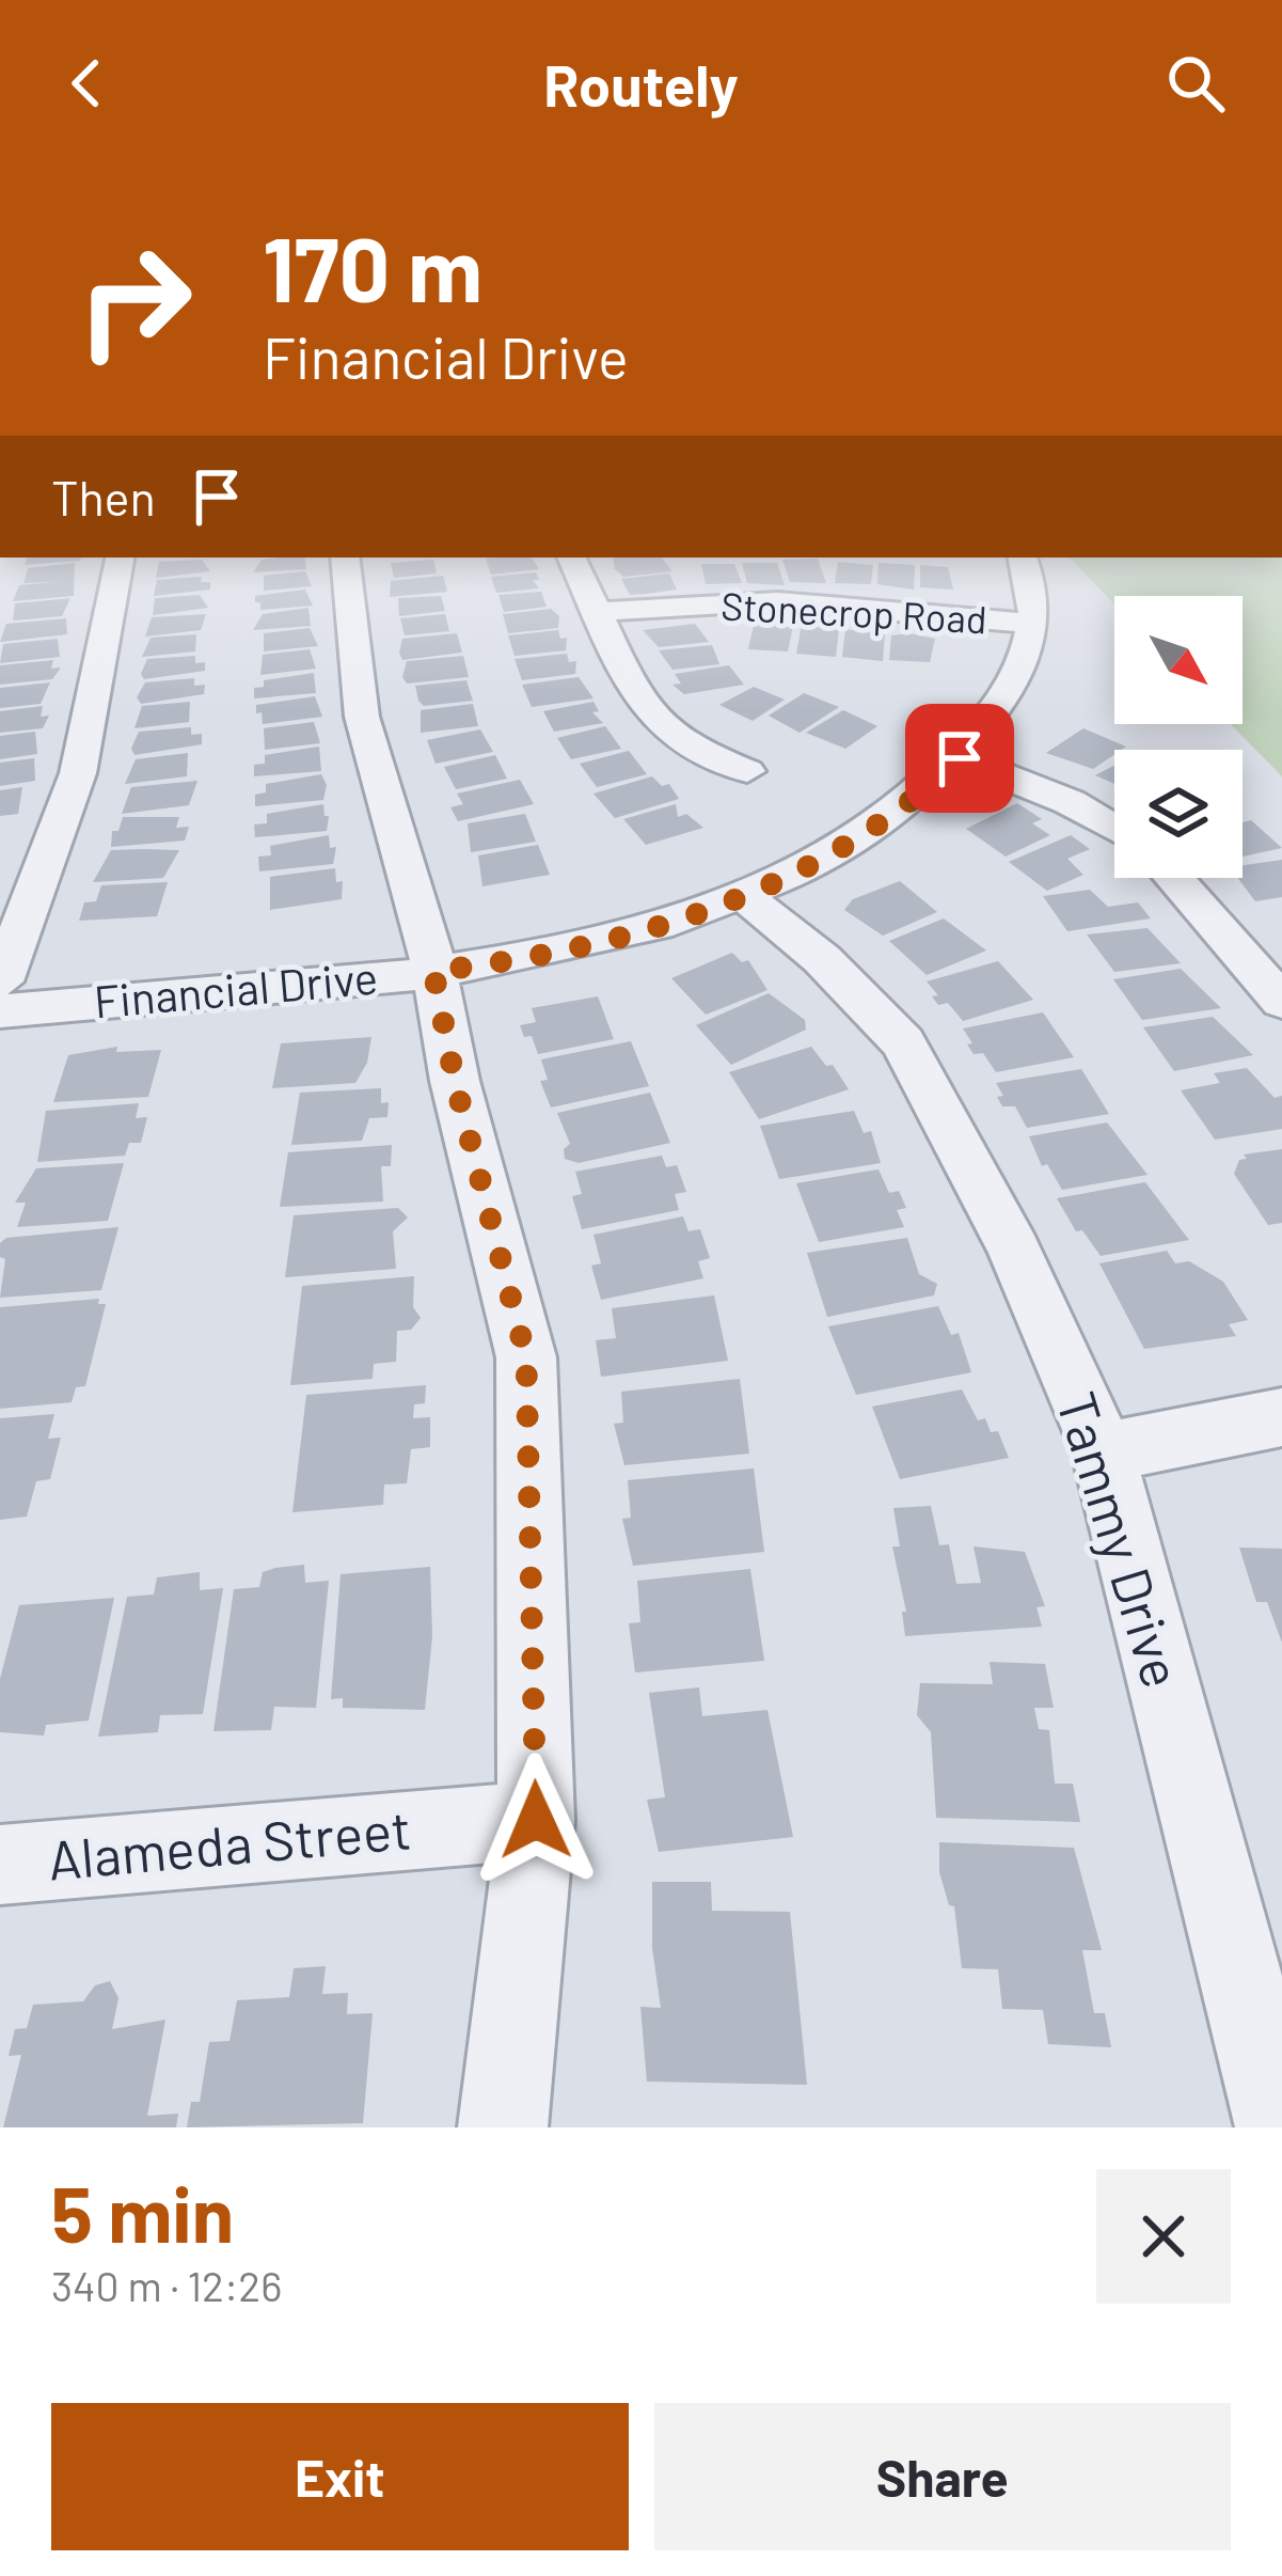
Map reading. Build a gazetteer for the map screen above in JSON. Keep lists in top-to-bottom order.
{
  "streets": {
    "street": [
      "Stonecrop Road",
      "Financial Drive",
      "Tammy Drive",
      "Alameda Street"
    ]
  },
  "crossings": [
    ["Stonecrop Road", "Financial Drive"],
    ["Financial Drive", "Tammy Drive"]
  ],
  "north": "bottom right",
  "page": {
    "header": "Routely",
    "turn": ["170 m", "Financial Drive"],
    "then": "Then",
    "heading": ["5 min", "340 m · 12:26"],
    "buttons": ["Exit", "Share"]
  }
}
